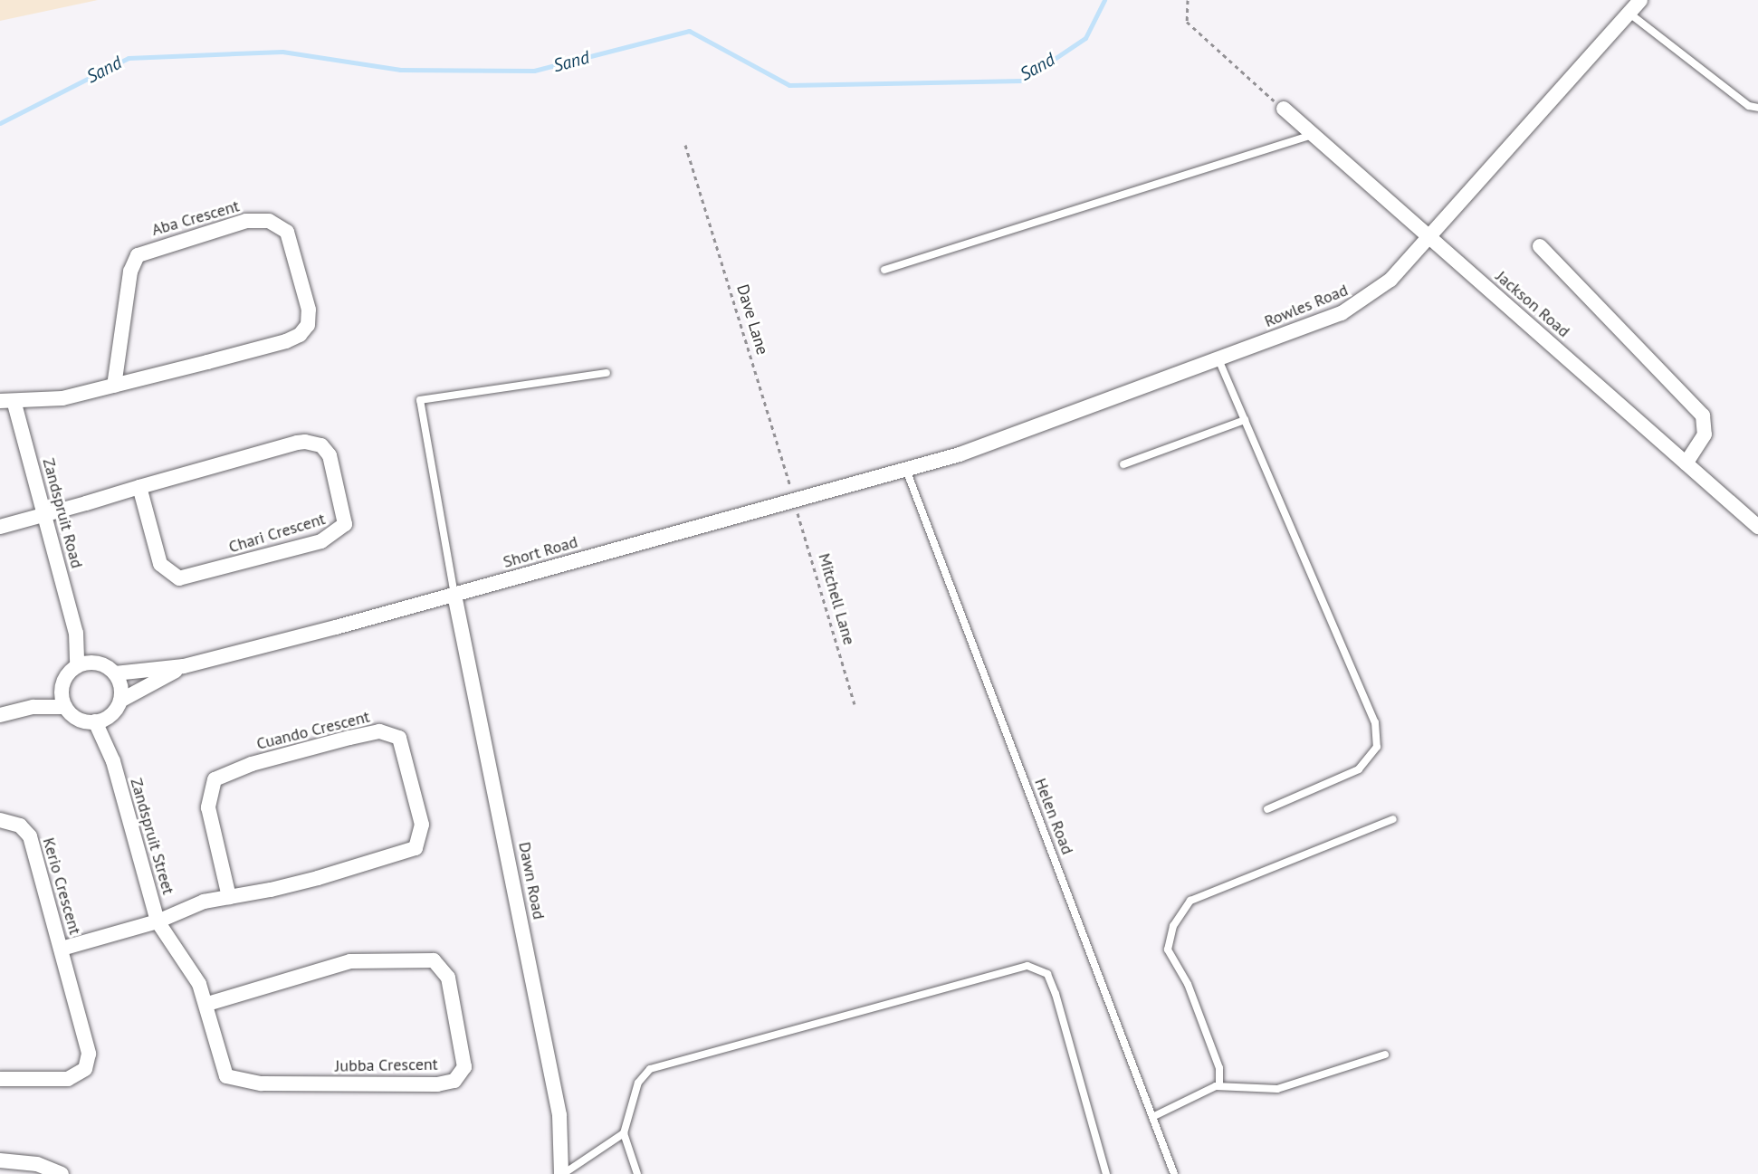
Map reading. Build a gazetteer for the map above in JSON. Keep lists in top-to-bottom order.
{
  "streets": {
    "street": [
      "Aba Crescent",
      "Jackson Road",
      "Rowles Road",
      "Zandspruit Road",
      "Chari Crescent",
      "Short Road",
      "Cuando Crescent",
      "Zandspruit Street",
      "Dawn Road",
      "Kerio Crescent",
      "Jubba Crescent"
    ],
    "lane": ["Helen Road"],
    "path": ["Dave Lane", "Mitchell Lane"]
  },
  "crossings": [
    ["Aba Crescent", "Zandspruit Road"],
    ["Jackson Road", "Rowles Road"],
    ["Rowles Road", "Short Road"],
    ["Rowles Road", "Helen Road"],
    ["Dave Lane", "Short Road"],
    ["Dave Lane", "Mitchell Lane"],
    ["Zandspruit Road", "Chari Crescent"],
    ["Zandspruit Road", "Short Road"],
    ["Zandspruit Road", "Zandspruit Street"],
    ["Short Road", "Mitchell Lane"],
    ["Short Road", "Helen Road"],
    ["Short Road", "Zandspruit Street"],
    ["Short Road", "Dawn Road"],
    ["Cuando Crescent", "Zandspruit Street"],
    ["Cuando Crescent", "Kerio Crescent"],
    ["Cuando Crescent", "Jubba Crescent"],
    ["Zandspruit Street", "Kerio Crescent"],
    ["Zandspruit Street", "Jubba Crescent"],
    ["Kerio Crescent", "Jubba Crescent"]
  ],
  "water": ["Sand"]
}
